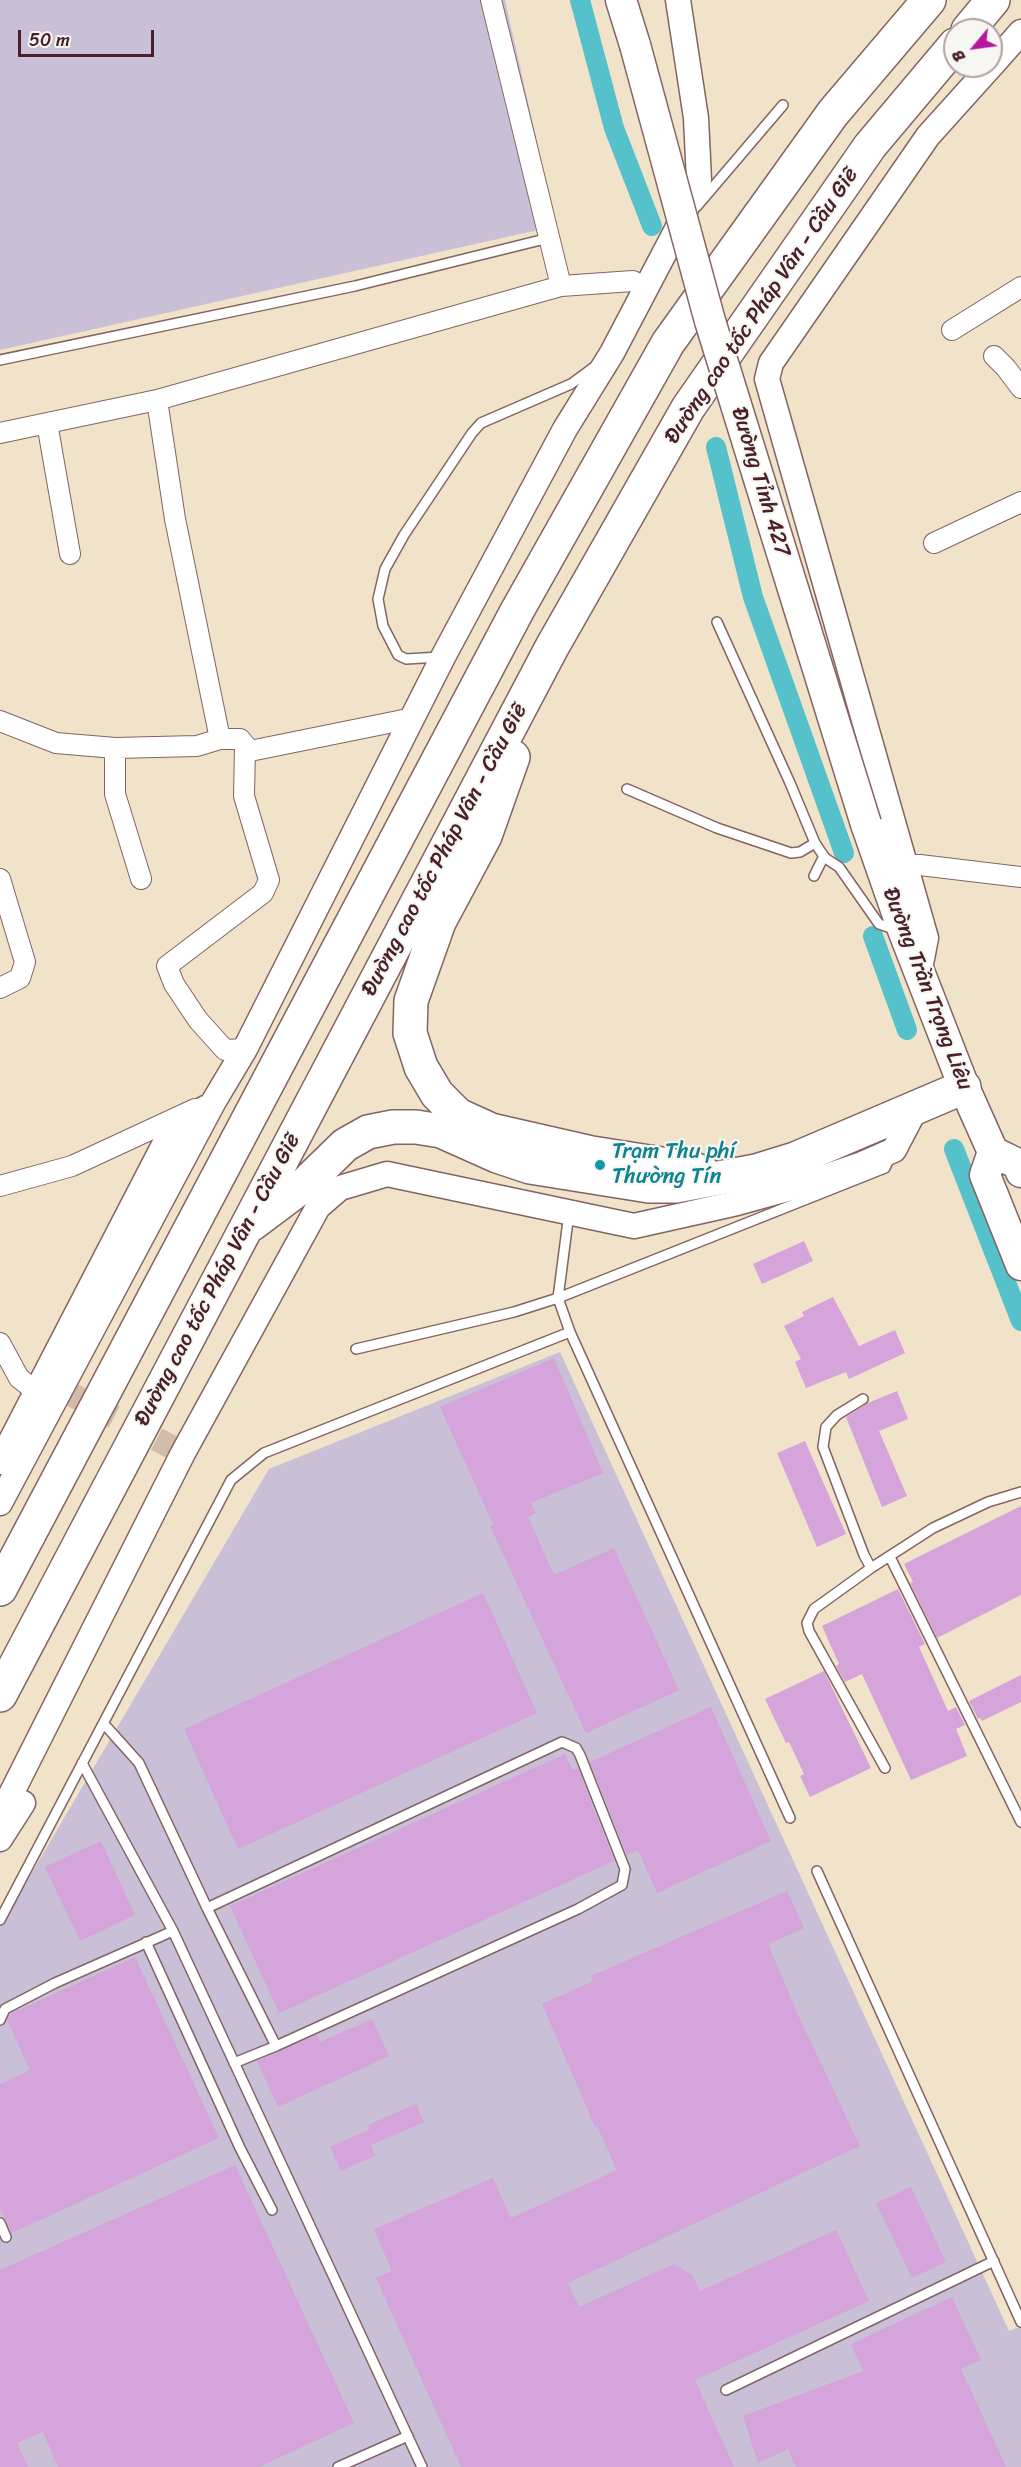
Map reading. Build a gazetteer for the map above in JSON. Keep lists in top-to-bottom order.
{
  "streets": {
    "highway": ["Đường cao tốc Pháp Vân - Cầu Giẽ"],
    "main road": ["Đường Tỉnh 427", "Đường Trần Trọng Liêu"]
  },
  "crossings": [
    ["Đường Tỉnh 427", "Đường Trần Trọng Liêu"]
  ],
  "places": ["Trạm Thu phí Thường Tín"],
  "scale_bar": "50 m",
  "north": "bottom left"
}
